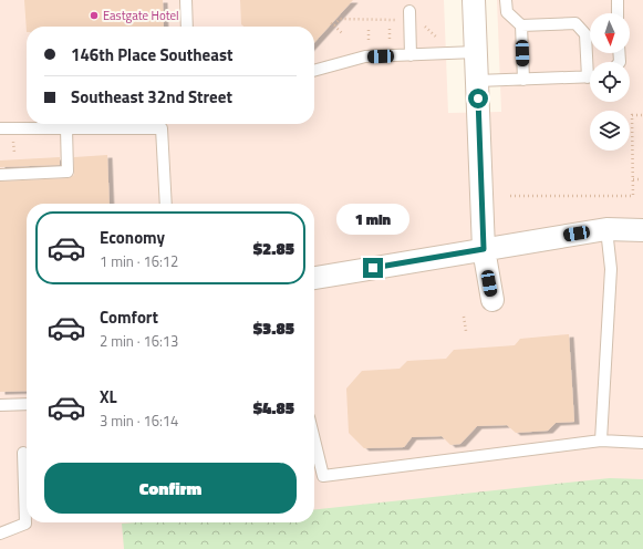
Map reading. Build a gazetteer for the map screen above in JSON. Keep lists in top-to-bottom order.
{
  "places": ["Eastgate Hotel"],
  "north": "bottom",
  "page": {
    "banner": ["146th Place Southeast", "Southeast 32nd Street"],
    "bubble": "1 min",
    "list": [
      {
        "name": "Economy",
        "note": "1 min · 16:12",
        "value": "$2.85"
      },
      {
        "name": "Comfort",
        "note": "2 min · 16:13",
        "value": "$3.85"
      },
      {
        "name": "XL",
        "note": "3 min · 16:14",
        "value": "$4.85"
      }
    ],
    "buttons": "Confirm"
  }
}
